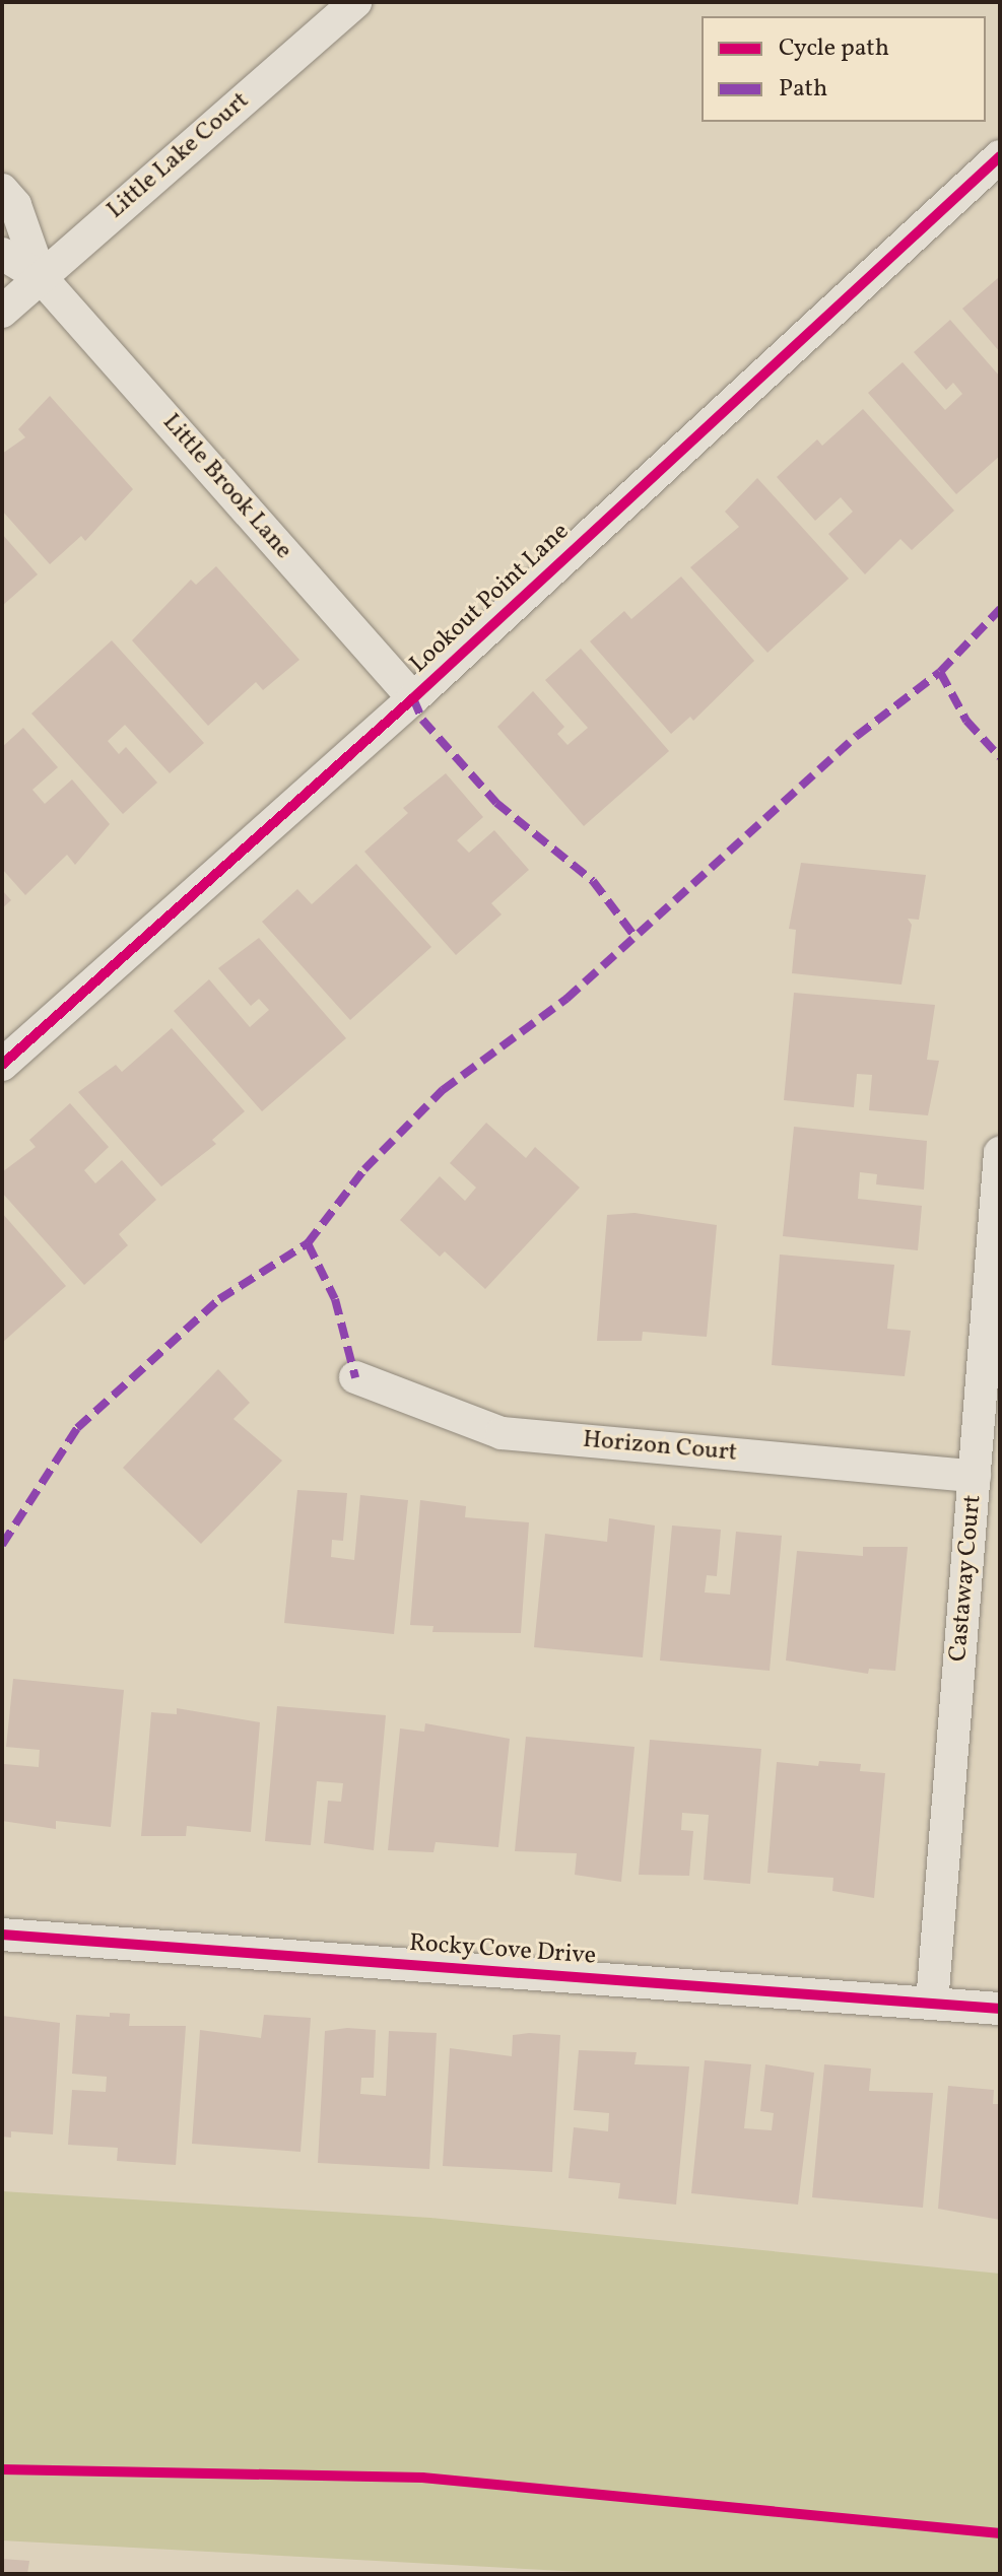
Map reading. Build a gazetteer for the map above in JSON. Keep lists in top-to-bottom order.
{
  "streets": {
    "street": [
      "Little Lake Court",
      "Little Brook Lane",
      "Lookout Point Lane",
      "Horizon Court",
      "Castaway Court",
      "Rocky Cove Drive"
    ]
  },
  "crossings": [
    ["Little Lake Court", "Little Brook Lane"],
    ["Little Brook Lane", "Lookout Point Lane"],
    ["Horizon Court", "Castaway Court"],
    ["Castaway Court", "Rocky Cove Drive"]
  ],
  "legend": ["Cycle path", "Path"]
}
